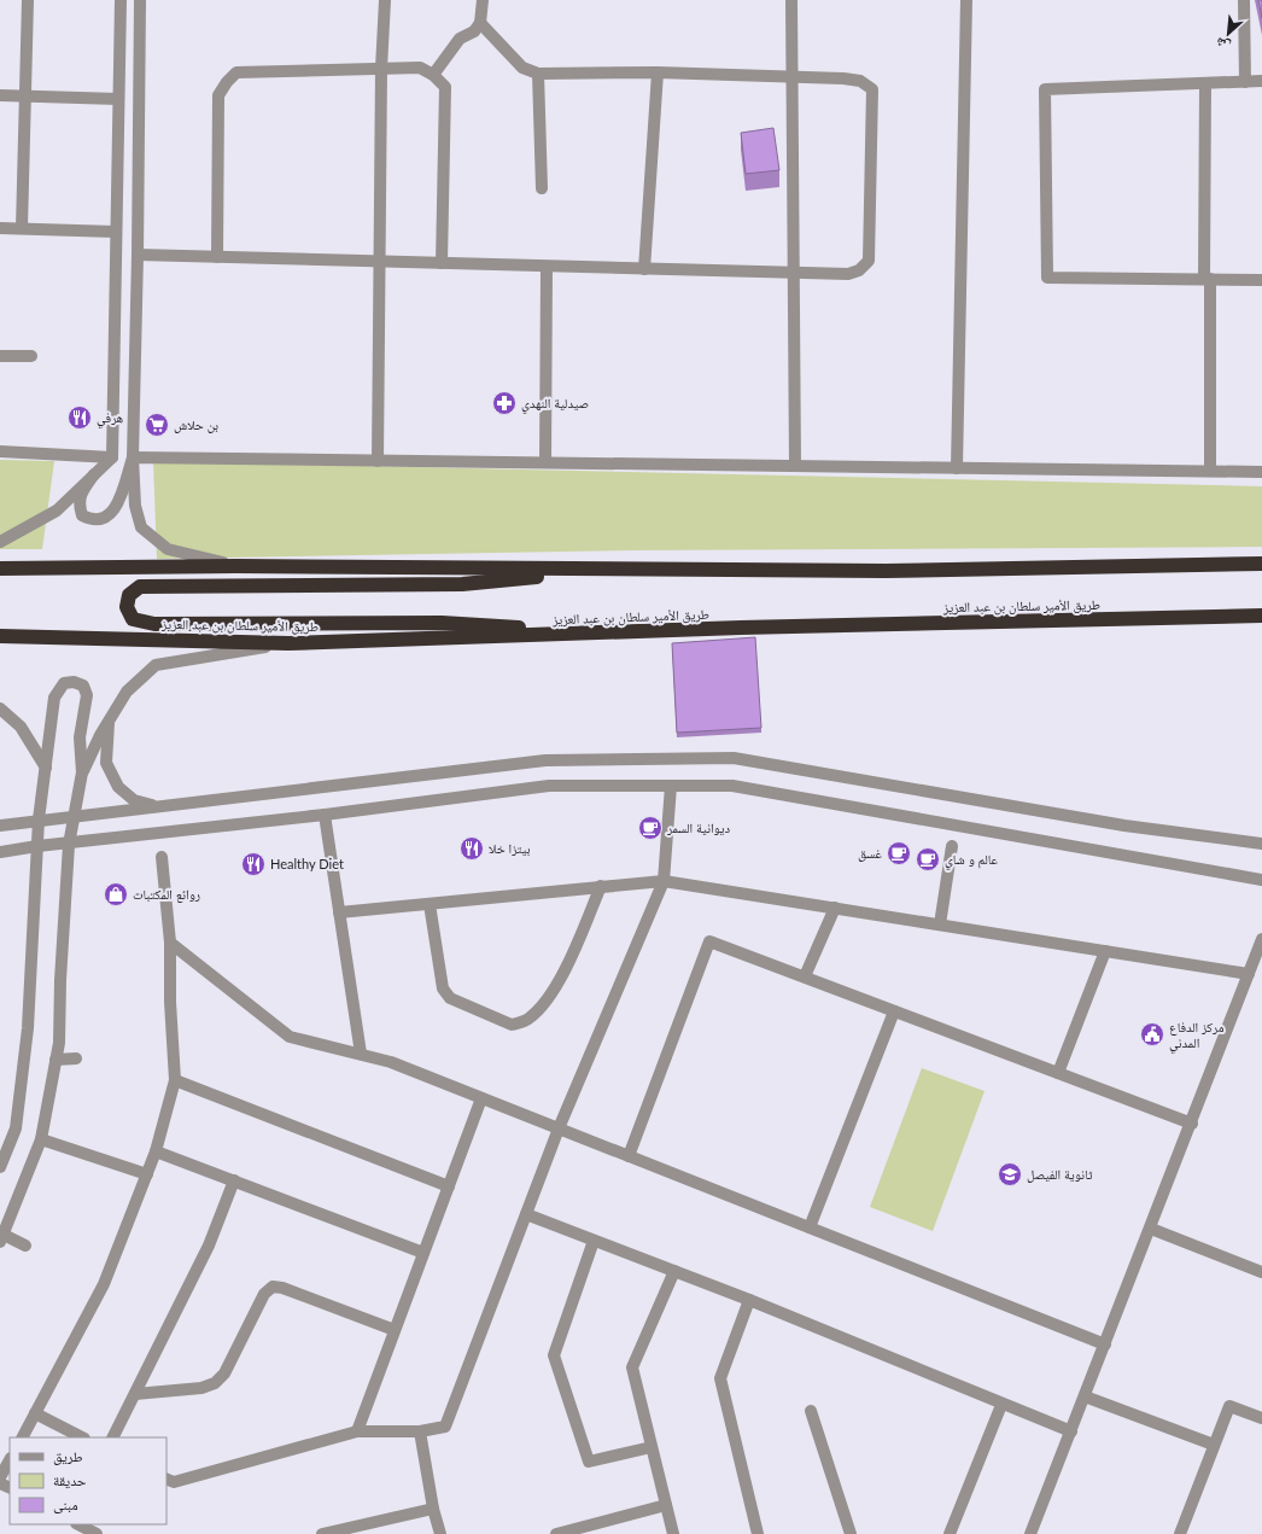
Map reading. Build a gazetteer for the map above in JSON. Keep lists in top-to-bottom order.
{
  "streets": {
    "highway": ["طريق الأمير سلطان بن عبد العزيز"]
  },
  "places": {
    "pharmacy": ["صيدلية النهدي"],
    "restaurant": ["هرفي", "بيتزا خلا", "Healthy Diet"],
    "supermarket": ["بن حلاش"],
    "cafe": ["ديوانية السمر", "غسق", "عالم و شاي"],
    "shop": ["روائع المكتبات"],
    "public building": ["مركز الدفاع المدني"],
    "school or university": ["ثانوية الفيصل"]
  },
  "legend": ["طريق", "حديقة", "مبنى"],
  "north": "bottom left"
}
